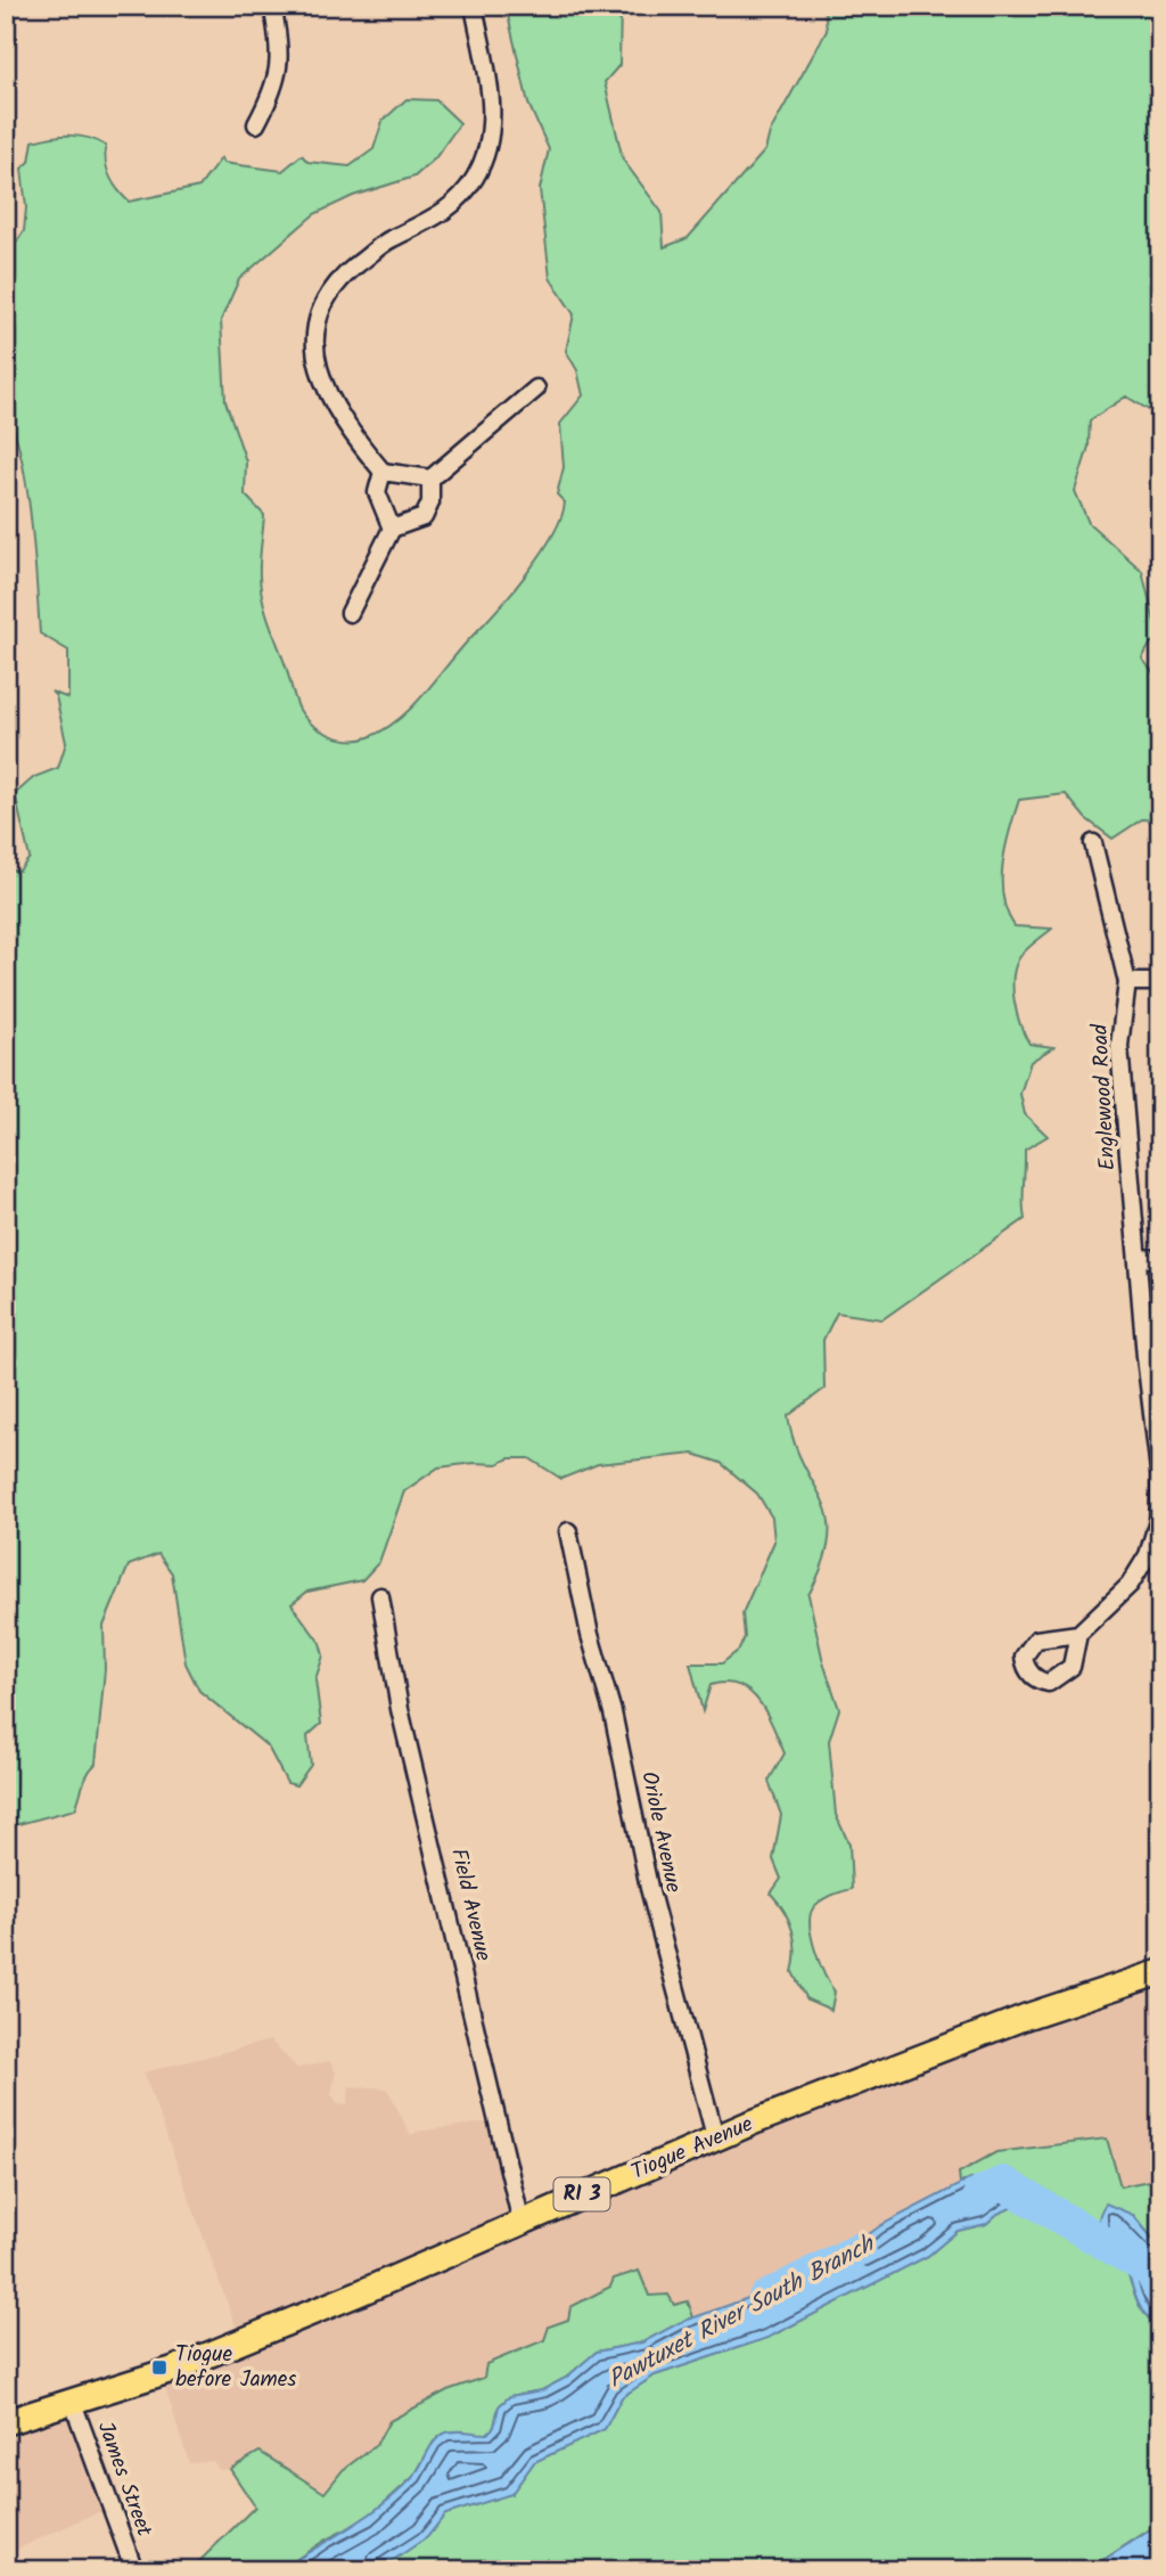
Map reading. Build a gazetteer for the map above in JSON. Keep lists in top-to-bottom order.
{
  "streets": {
    "main road": ["Tiogue Avenue", "RI 3"],
    "street": [
      "Englewood Road",
      "Oriole Avenue",
      "Field Avenue",
      "James Street"
    ]
  },
  "crossings": [
    ["Oriole Avenue", "Tiogue Avenue"],
    ["Field Avenue", "Tiogue Avenue"],
    ["Tiogue Avenue", "James Street"]
  ],
  "water": ["Pawtuxet River South Branch"],
  "places": {
    "transit": ["Tiogue before James"]
  }
}
